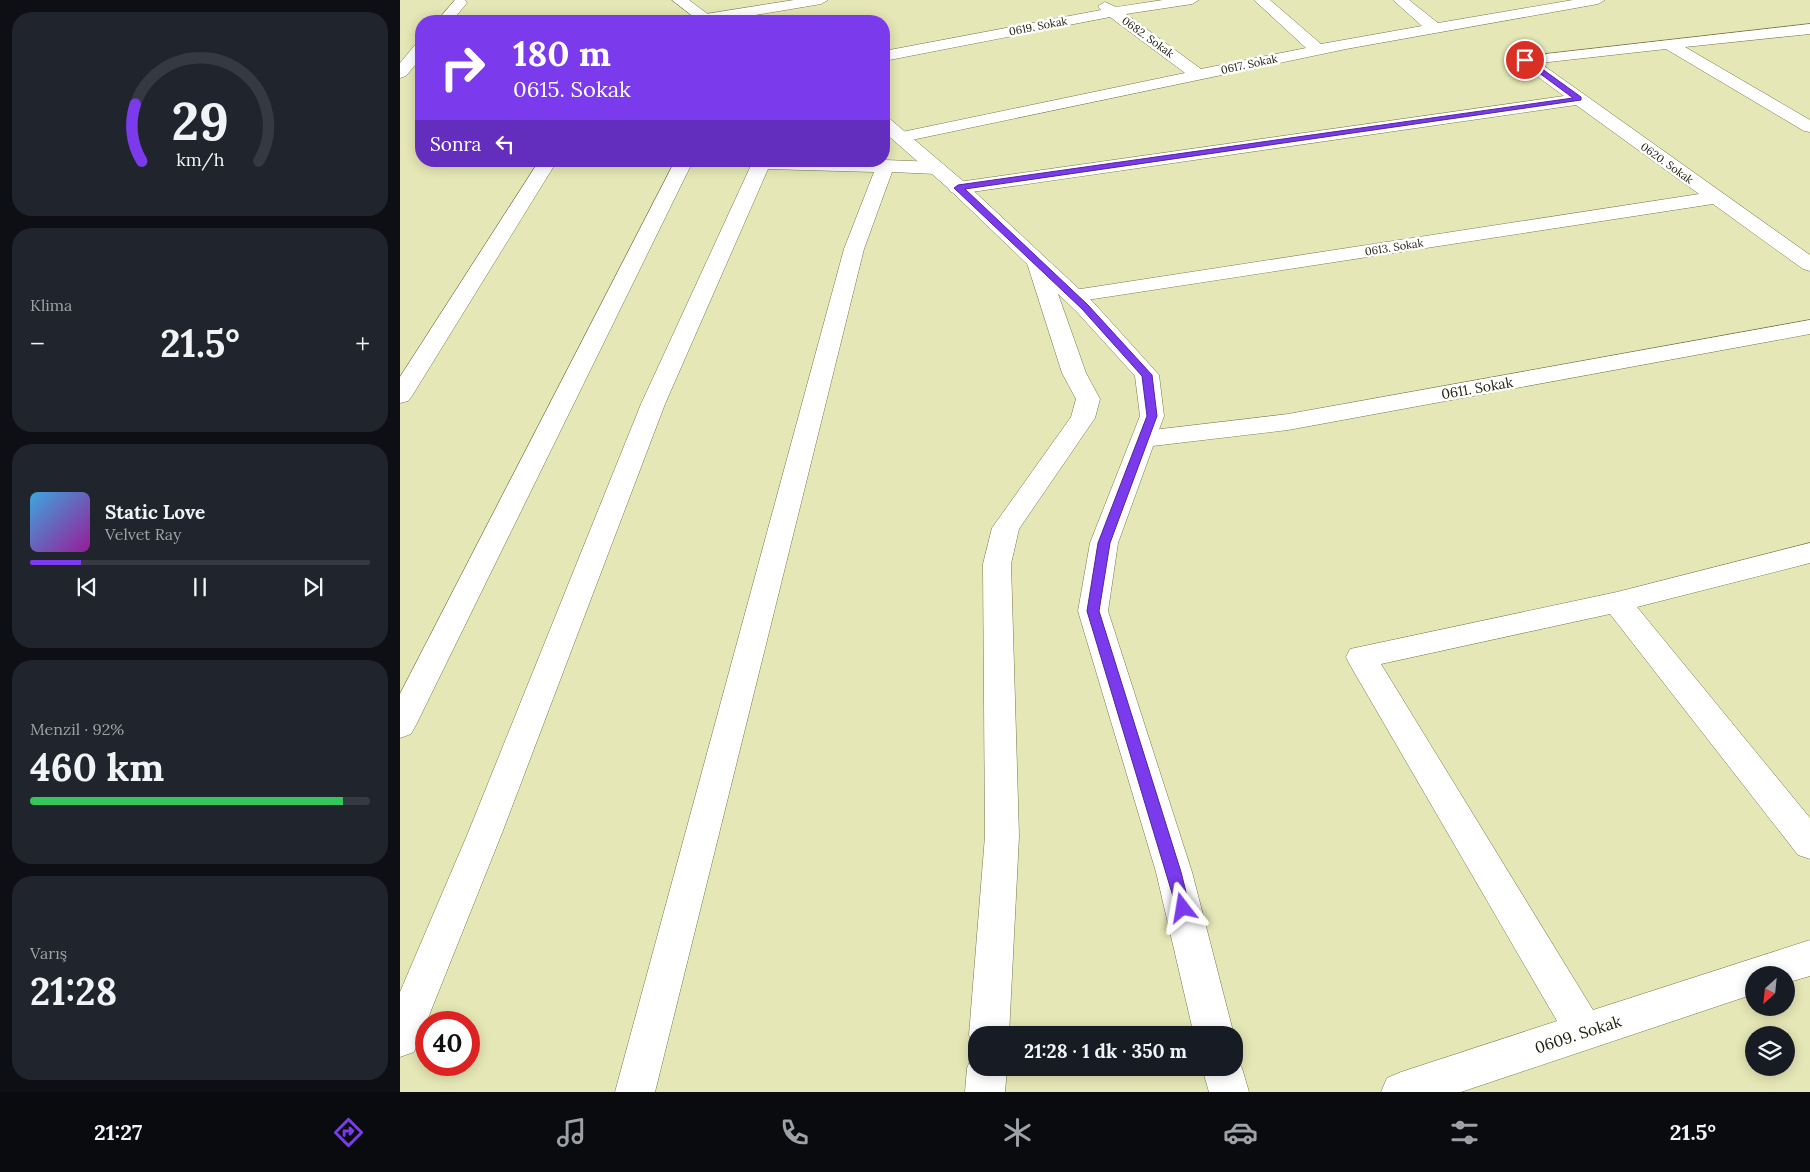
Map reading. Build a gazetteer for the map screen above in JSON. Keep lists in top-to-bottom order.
{
  "streets": {
    "street": [
      "0619. Sokak",
      "0682. Sokak",
      "0617. Sokak",
      "0620. Sokak",
      "0613. Sokak",
      "0611. Sokak",
      "0609. Sokak"
    ]
  },
  "crossings": [
    ["0619. Sokak", "0682. Sokak"],
    ["0682. Sokak", "0617. Sokak"],
    ["0620. Sokak", "0613. Sokak"]
  ],
  "north": "bottom left",
  "page": {
    "turn": ["180 m", "0615. Sokak"],
    "then": "Sonra",
    "tile": [
      "Klima",
      ["Menzil · 92%", "460 km"],
      ["Varış", "21:28"]
    ],
    "heat": ["−", "21.5°", "+"],
    "song": ["Static Love", "Velvet Ray"],
    "limit": "40",
    "trip": "21:28 · 1 dk · 350 m",
    "tabs": ["21:27", "21.5°"],
    "gauge": ["29", "km/h"]
  }
}
